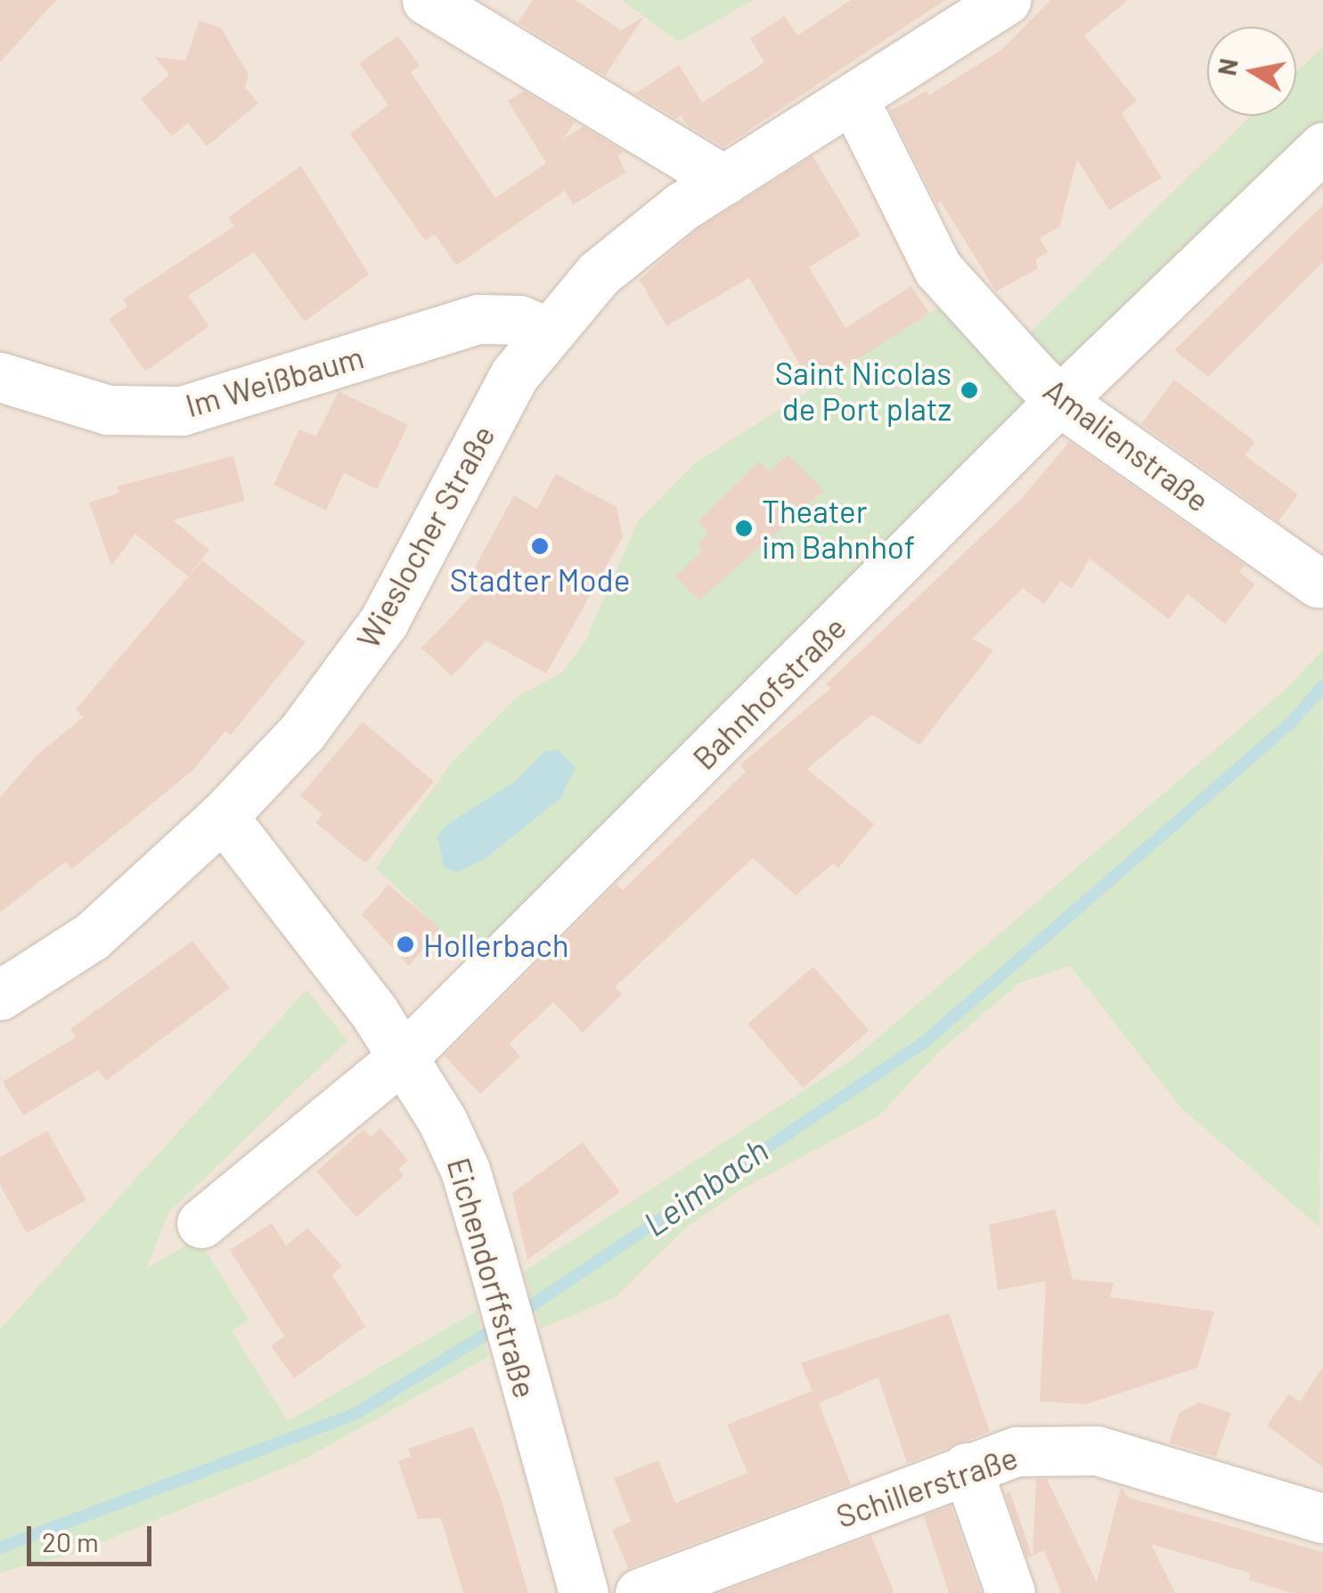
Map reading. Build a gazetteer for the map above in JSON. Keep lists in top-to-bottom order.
{
  "streets": {
    "street": [
      "Im Weißbaum",
      "Amalienstraße",
      "Wieslocher Straße",
      "Bahnhofstraße",
      "Eichendorffstraße",
      "Schillerstraße"
    ]
  },
  "crossings": [
    ["Im Weißbaum", "Wieslocher Straße"],
    ["Amalienstraße", "Wieslocher Straße"],
    ["Amalienstraße", "Bahnhofstraße"],
    ["Wieslocher Straße", "Eichendorffstraße"],
    ["Bahnhofstraße", "Eichendorffstraße"]
  ],
  "water": ["Leimbach"],
  "places": [
    "Saint Nicolas de Port platz",
    "Theater im Bahnhof",
    "Stadter Mode",
    "Hollerbach"
  ],
  "scale_bar": "20 m",
  "north": "left"
}
